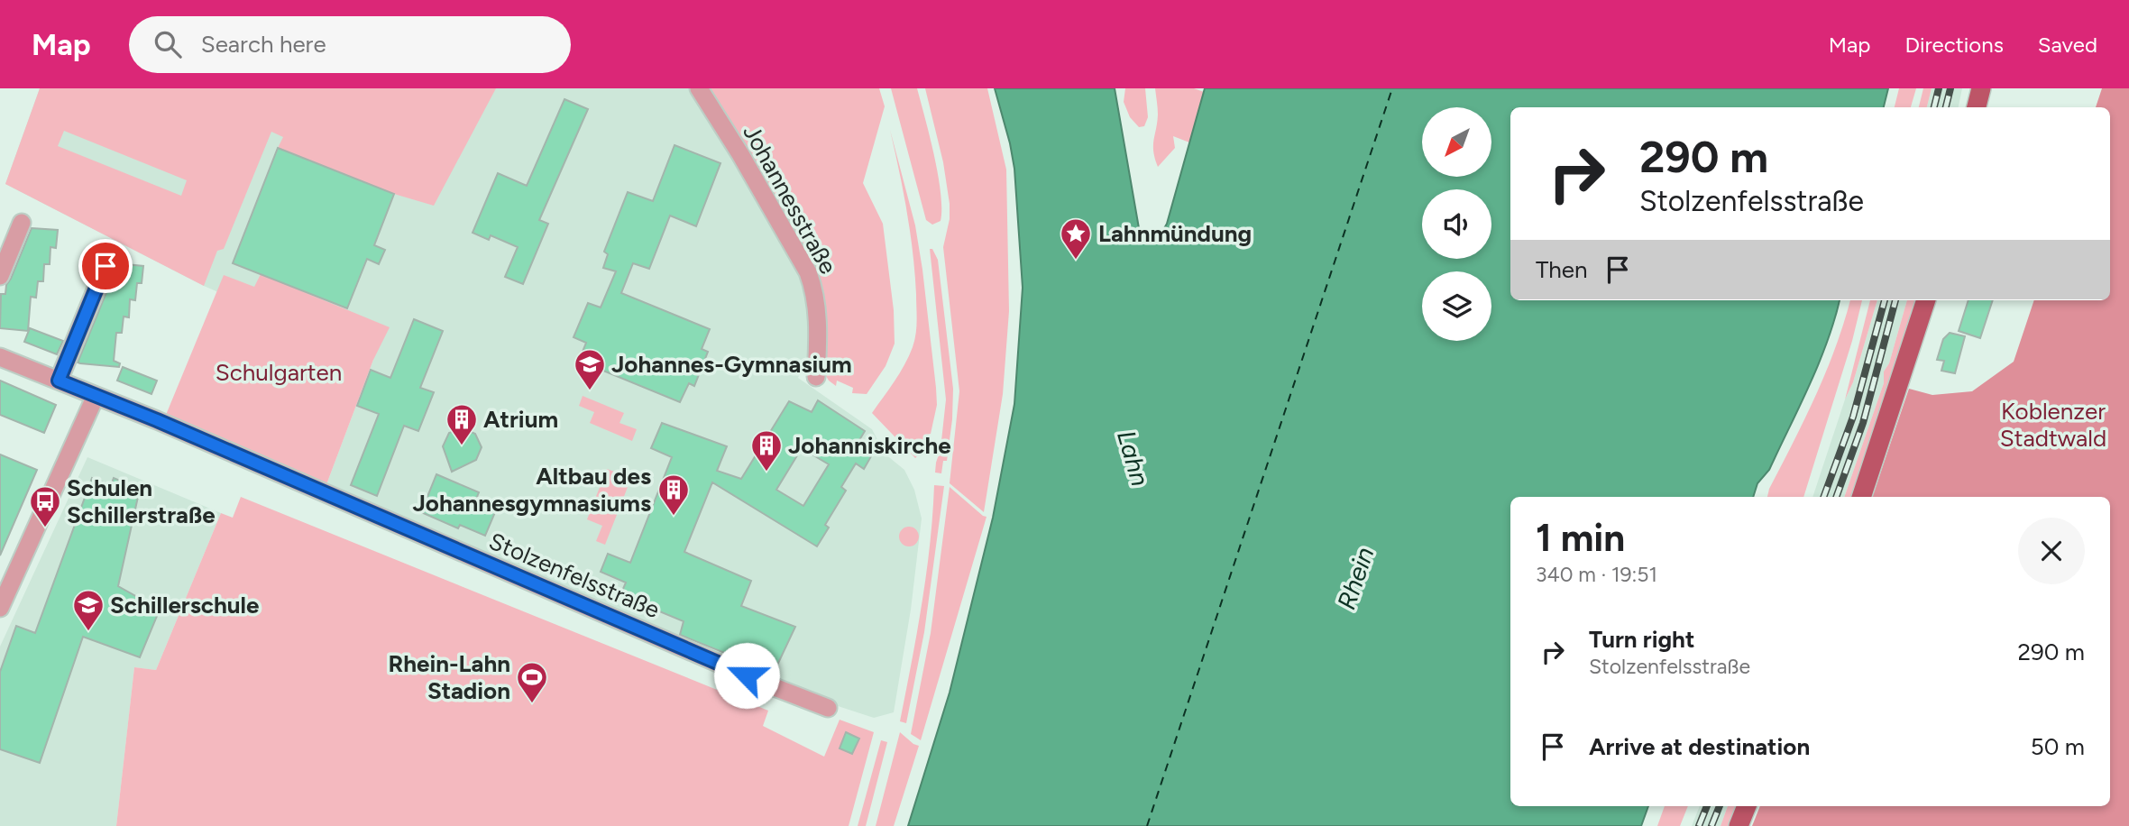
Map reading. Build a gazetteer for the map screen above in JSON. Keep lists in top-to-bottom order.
{
  "streets": {
    "street": ["Johannesstraße", "Stolzenfelsstraße"]
  },
  "water": ["Lahn", "Rhein"],
  "parks": ["Schulgarten", "Koblenzer Stadtwald"],
  "places": {
    "place": ["Lahnmündung"],
    "school or university": ["Johannes-Gymnasium", "Schillerschule"],
    "building": ["Atrium", "Johanniskirche", "Altbau des Johannesgymnasiums"],
    "bus stop": ["Schulen Schillerstraße"],
    "sports": ["Rhein-Lahn Stadion"]
  },
  "north": "bottom left",
  "page": {
    "header": "Map",
    "search": "Search here",
    "nav": ["Map", "Directions", "Saved"],
    "turn": ["290 m", "Stolzenfelsstraße"],
    "then": "Then",
    "heading": ["1 min", "340 m · 19:51"],
    "list": [
      {
        "name": "Turn right",
        "note": "Stolzenfelsstraße",
        "value": "290 m"
      },
      {
        "name": "Arrive at destination",
        "value": "50 m"
      }
    ]
  }
}
